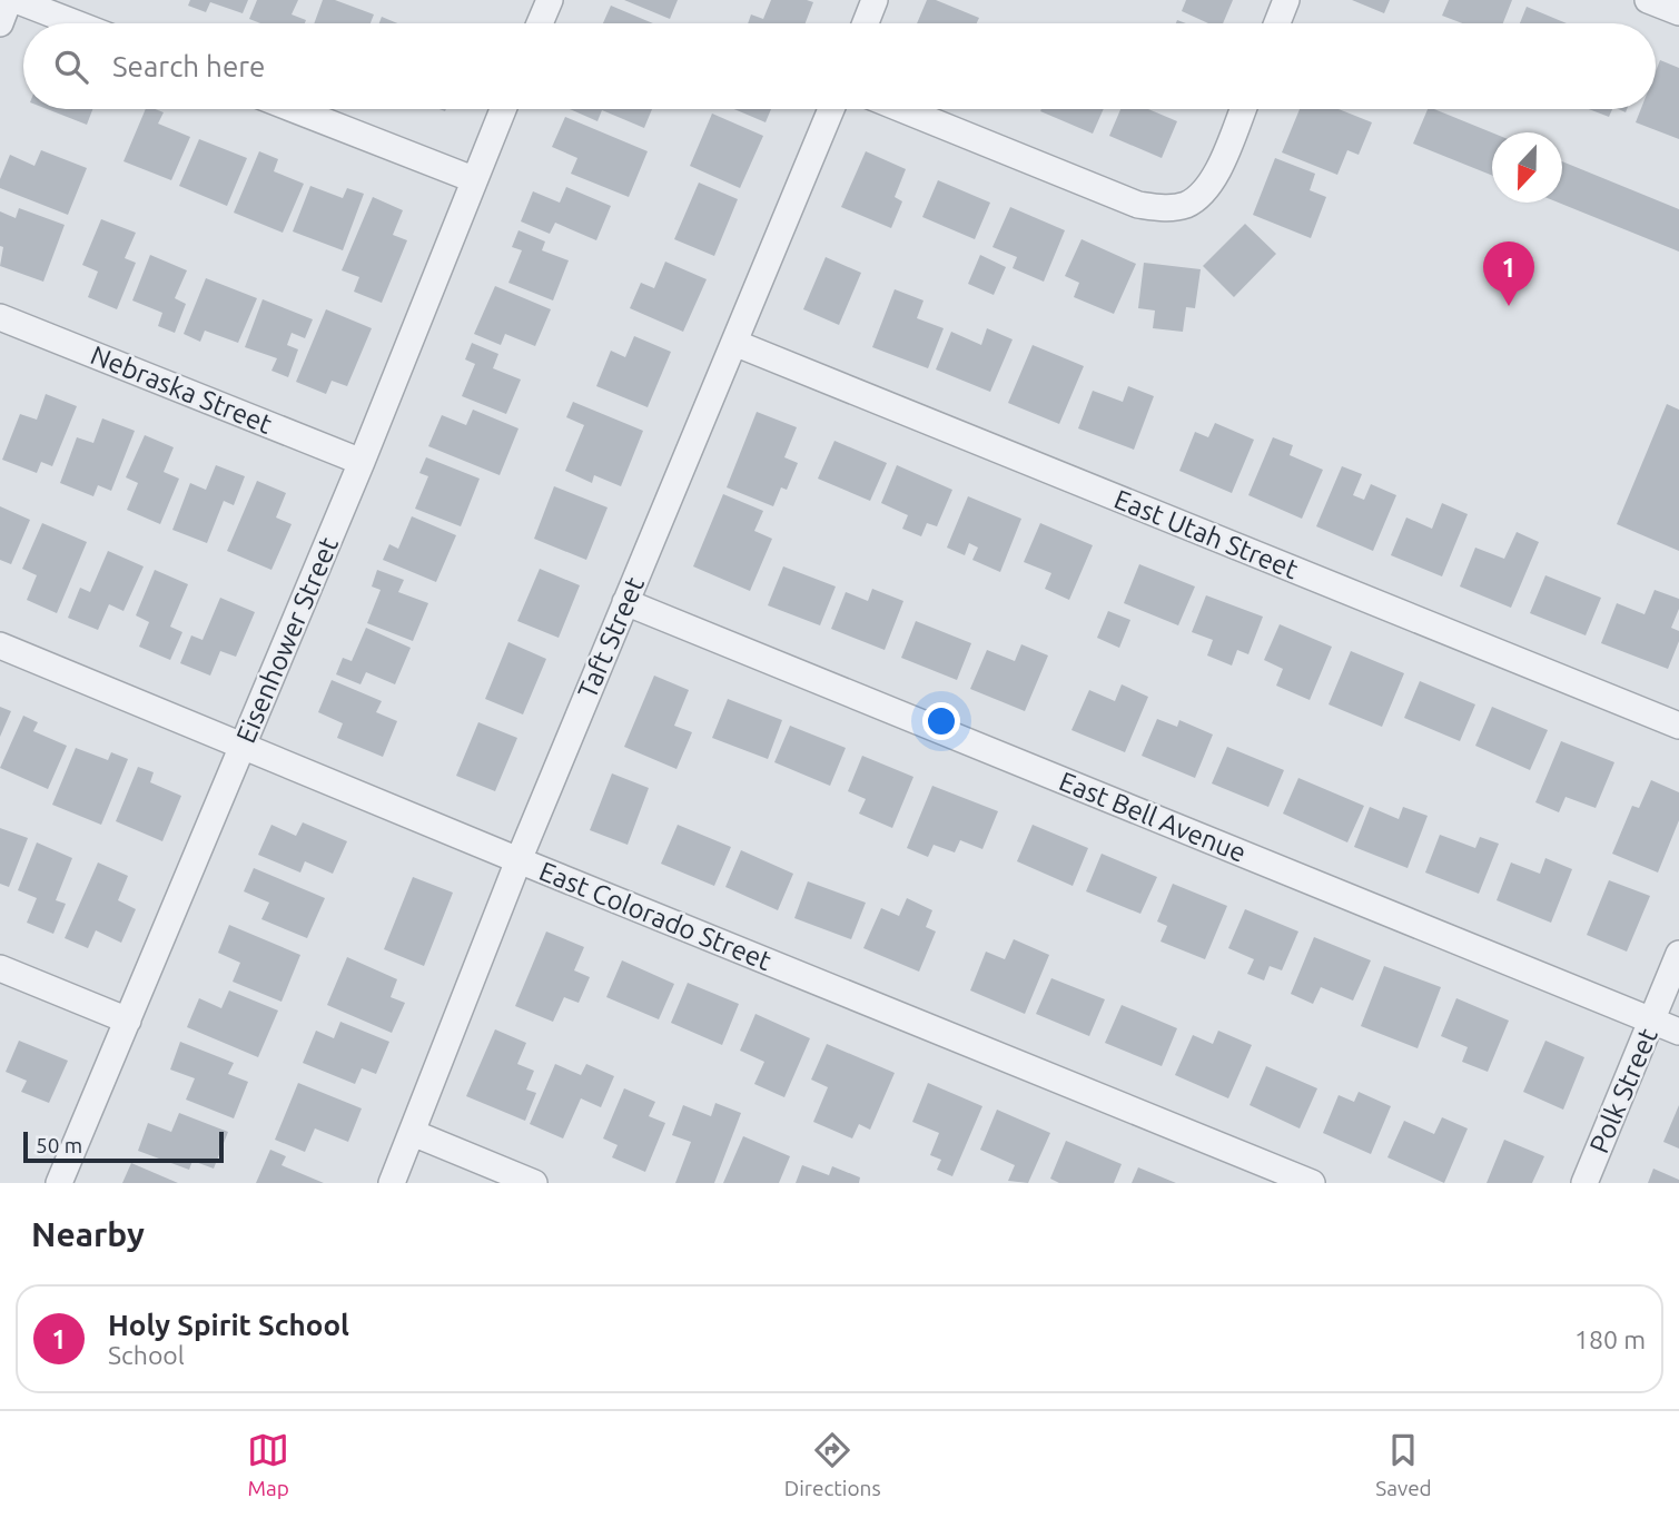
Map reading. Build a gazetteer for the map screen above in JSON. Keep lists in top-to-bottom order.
{
  "streets": {
    "street": [
      "Nebraska Street",
      "East Utah Street",
      "Taft Street",
      "Eisenhower Street",
      "East Bell Avenue",
      "East Colorado Street",
      "Polk Street"
    ]
  },
  "crossings": [
    ["Nebraska Street", "Eisenhower Street"],
    ["East Utah Street", "Taft Street"],
    ["Taft Street", "East Bell Avenue"],
    ["Taft Street", "East Colorado Street"],
    ["Eisenhower Street", "East Colorado Street"],
    ["East Bell Avenue", "Polk Street"]
  ],
  "scale_bar": "50 m",
  "north": "bottom",
  "page": {
    "search": "Search here",
    "pins": "1",
    "scale": "50 m",
    "heading": "Nearby",
    "list": [
      {
        "mark": "1",
        "name": "Holy Spirit School",
        "note": "School",
        "value": "180 m"
      }
    ],
    "nav": ["Map", "Directions", "Saved"]
  }
}
